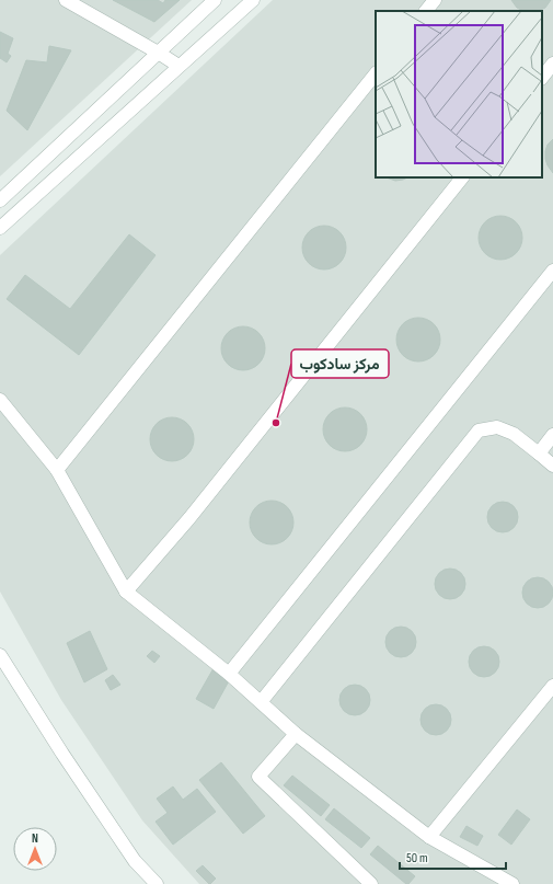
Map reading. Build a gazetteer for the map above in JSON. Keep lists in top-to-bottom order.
{
  "places": ["مركز سادكوب"],
  "scale_bar": "50 m",
  "north": "top"
}
